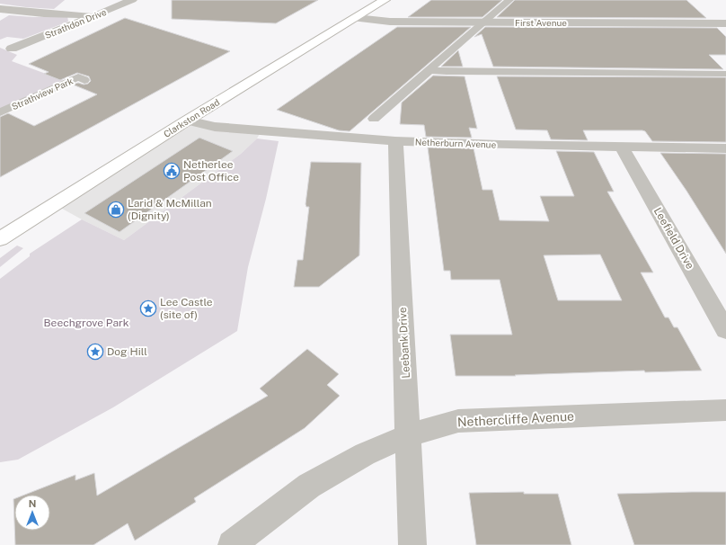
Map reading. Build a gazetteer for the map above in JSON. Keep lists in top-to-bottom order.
{
  "streets": {
    "main road": ["Clarkston Road"],
    "street": [
      "First Avenue",
      "Strathdon Drive",
      "Netherburn Avenue",
      "Leefield Drive",
      "Leebank Drive",
      "Nethercliffe Avenue"
    ],
    "lane": ["Strathview Park"]
  },
  "crossings": [
    ["First Avenue", "Clarkston Road"],
    ["Clarkston Road", "Netherburn Avenue"],
    ["Netherburn Avenue", "Leefield Drive"],
    ["Netherburn Avenue", "Leebank Drive"],
    ["Leebank Drive", "Nethercliffe Avenue"]
  ],
  "parks": ["Beechgrove Park"],
  "places": {
    "public building": ["Netherlee Post Office"],
    "shop": ["Larid & McMillan (Dignity)"],
    "place": ["Lee Castle (site of)", "Dog Hill"]
  },
  "north": "top"
}
